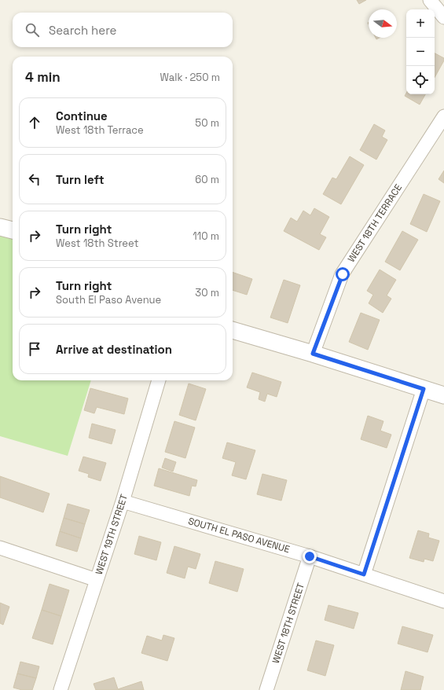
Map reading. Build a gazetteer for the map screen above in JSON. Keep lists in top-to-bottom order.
{
  "streets": {
    "street": [
      "WEST 18TH TERRACE",
      "WEST 19TH STREET",
      "SOUTH EL PASO AVENUE",
      "WEST 18TH STREET"
    ]
  },
  "crossings": [
    ["WEST 19TH STREET", "SOUTH EL PASO AVENUE"],
    ["SOUTH EL PASO AVENUE", "WEST 18TH STREET"]
  ],
  "north": "right",
  "page": {
    "map_buttons": ["+", "−"],
    "search": "Search here",
    "heading": ["4 min", "Walk · 250 m"],
    "list": [
      ["Continue", "West 18th Terrace", "50 m"],
      ["Turn left", "60 m"],
      ["Turn right", "West 18th Street", "110 m"],
      ["Turn right", "South El Paso Avenue", "30 m"],
      "Arrive at destination"
    ]
  }
}
